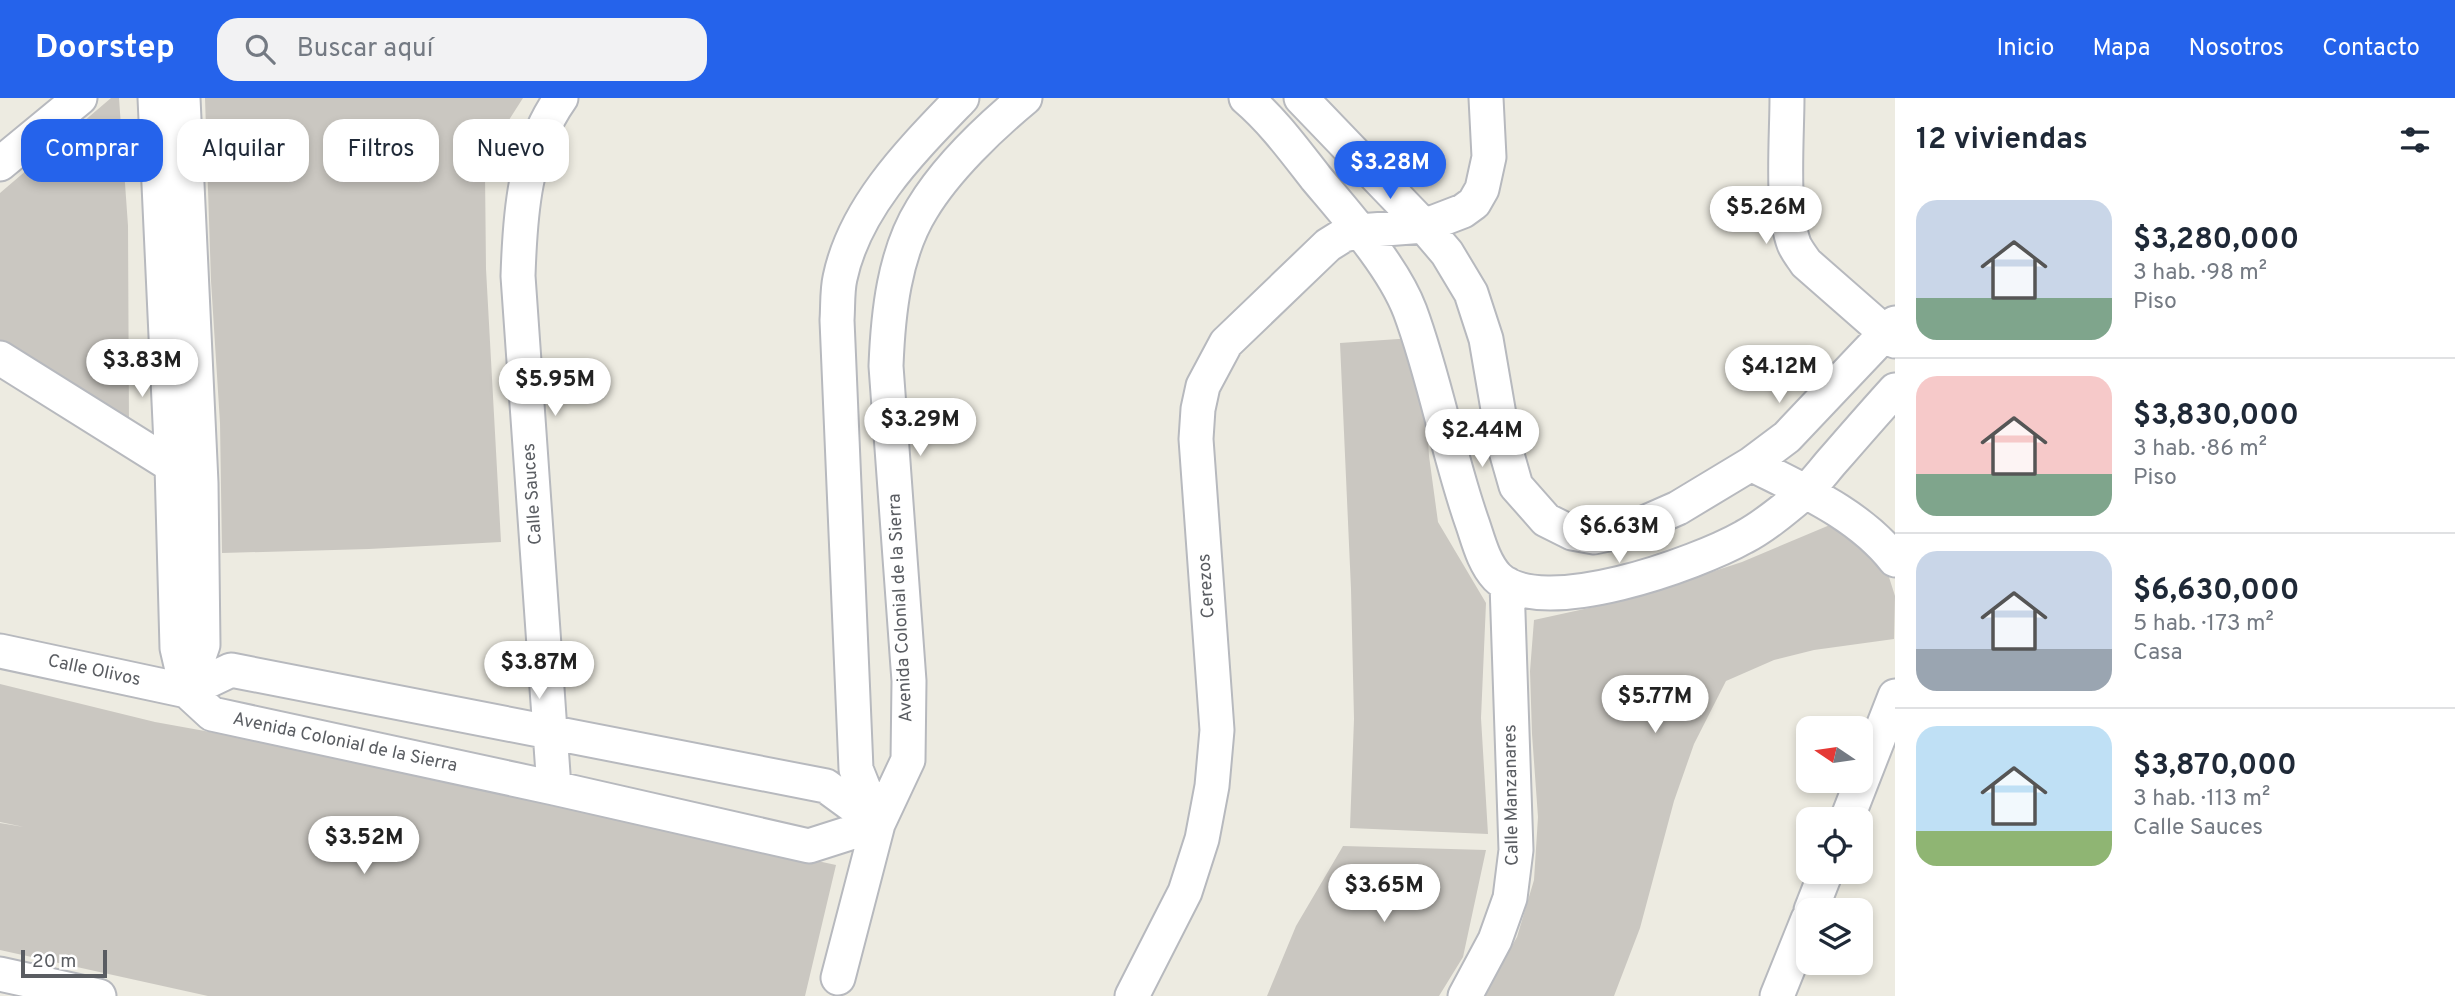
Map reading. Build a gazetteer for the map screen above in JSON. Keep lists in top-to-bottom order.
{
  "streets": {
    "street": [
      "Calle Sauces",
      "Cerezos",
      "Avenida Colonial de la Sierra",
      "Calle Olivos",
      "Calle Manzanares"
    ]
  },
  "crossings": [
    ["Calle Sauces", "Avenida Colonial de la Sierra"],
    ["Avenida Colonial de la Sierra", "Calle Olivos"]
  ],
  "scale_bar": "20 m",
  "north": "left",
  "page": {
    "header": "Doorstep",
    "search": "Buscar aquí",
    "nav": [
      "Inicio",
      "Mapa",
      "Nosotros",
      "Contacto"
    ],
    "heading": "12 viviendas",
    "chip": [
      "Comprar",
      "Alquilar",
      "Filtros",
      "Nuevo"
    ],
    "price": [
      "$3.28M",
      "$5.26M",
      "$3.83M",
      "$4.12M",
      "$5.95M",
      "$3.29M",
      "$2.44M",
      "$6.63M",
      "$3.87M",
      "$5.77M",
      "$3.52M",
      "$3.65M"
    ],
    "list": [
      {
        "name": "$3,280,000",
        "note": "3 hab. · 98 m² · Piso"
      },
      {
        "name": "$3,830,000",
        "note": "3 hab. · 86 m² · Piso"
      },
      {
        "name": "$6,630,000",
        "note": "5 hab. · 173 m² · Casa"
      },
      {
        "name": "$3,870,000",
        "note": "3 hab. · 113 m² · Calle Sauces"
      }
    ],
    "scale": "20 m"
  }
}
